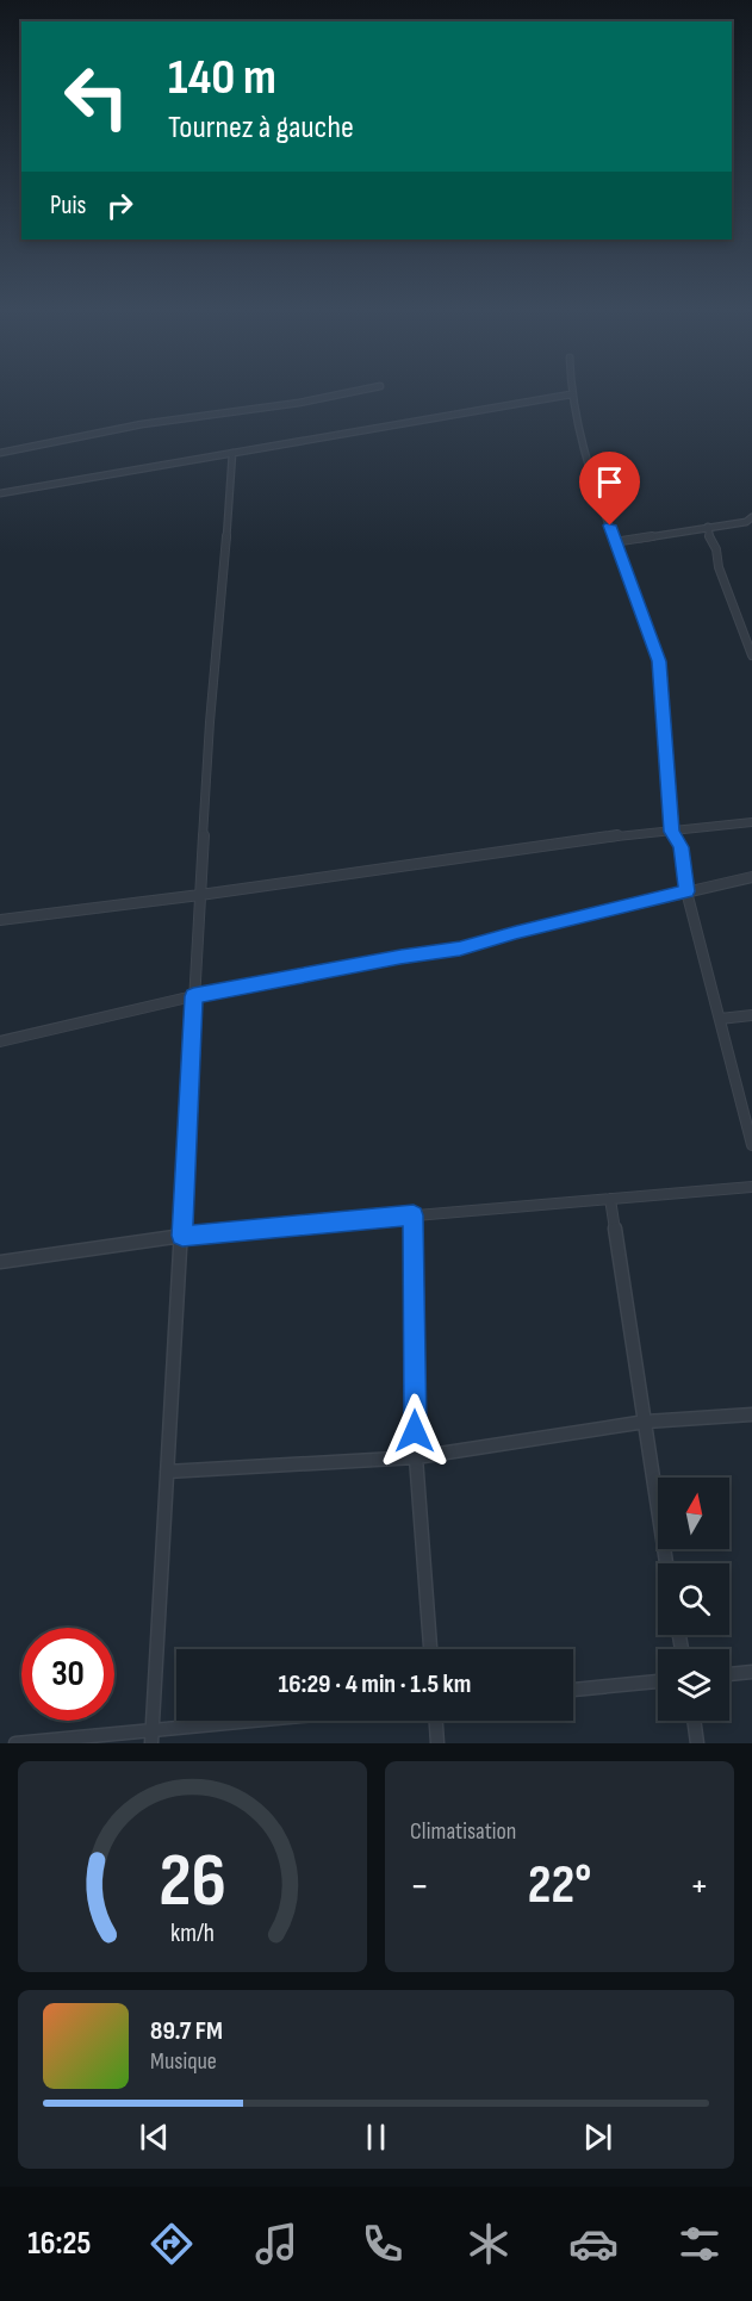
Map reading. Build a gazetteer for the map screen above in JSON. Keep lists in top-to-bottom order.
{
  "north": "top",
  "page": {
    "turn": ["140 m", "Tournez à gauche"],
    "then": "Puis",
    "limit": "30",
    "trip": "16:29 · 4 min · 1.5 km",
    "tile": "Climatisation",
    "heat": ["−", "22°", "+"],
    "song": ["89.7 FM", "Musique"],
    "tabs": "16:25",
    "gauge": ["26", "km/h"]
  }
}
